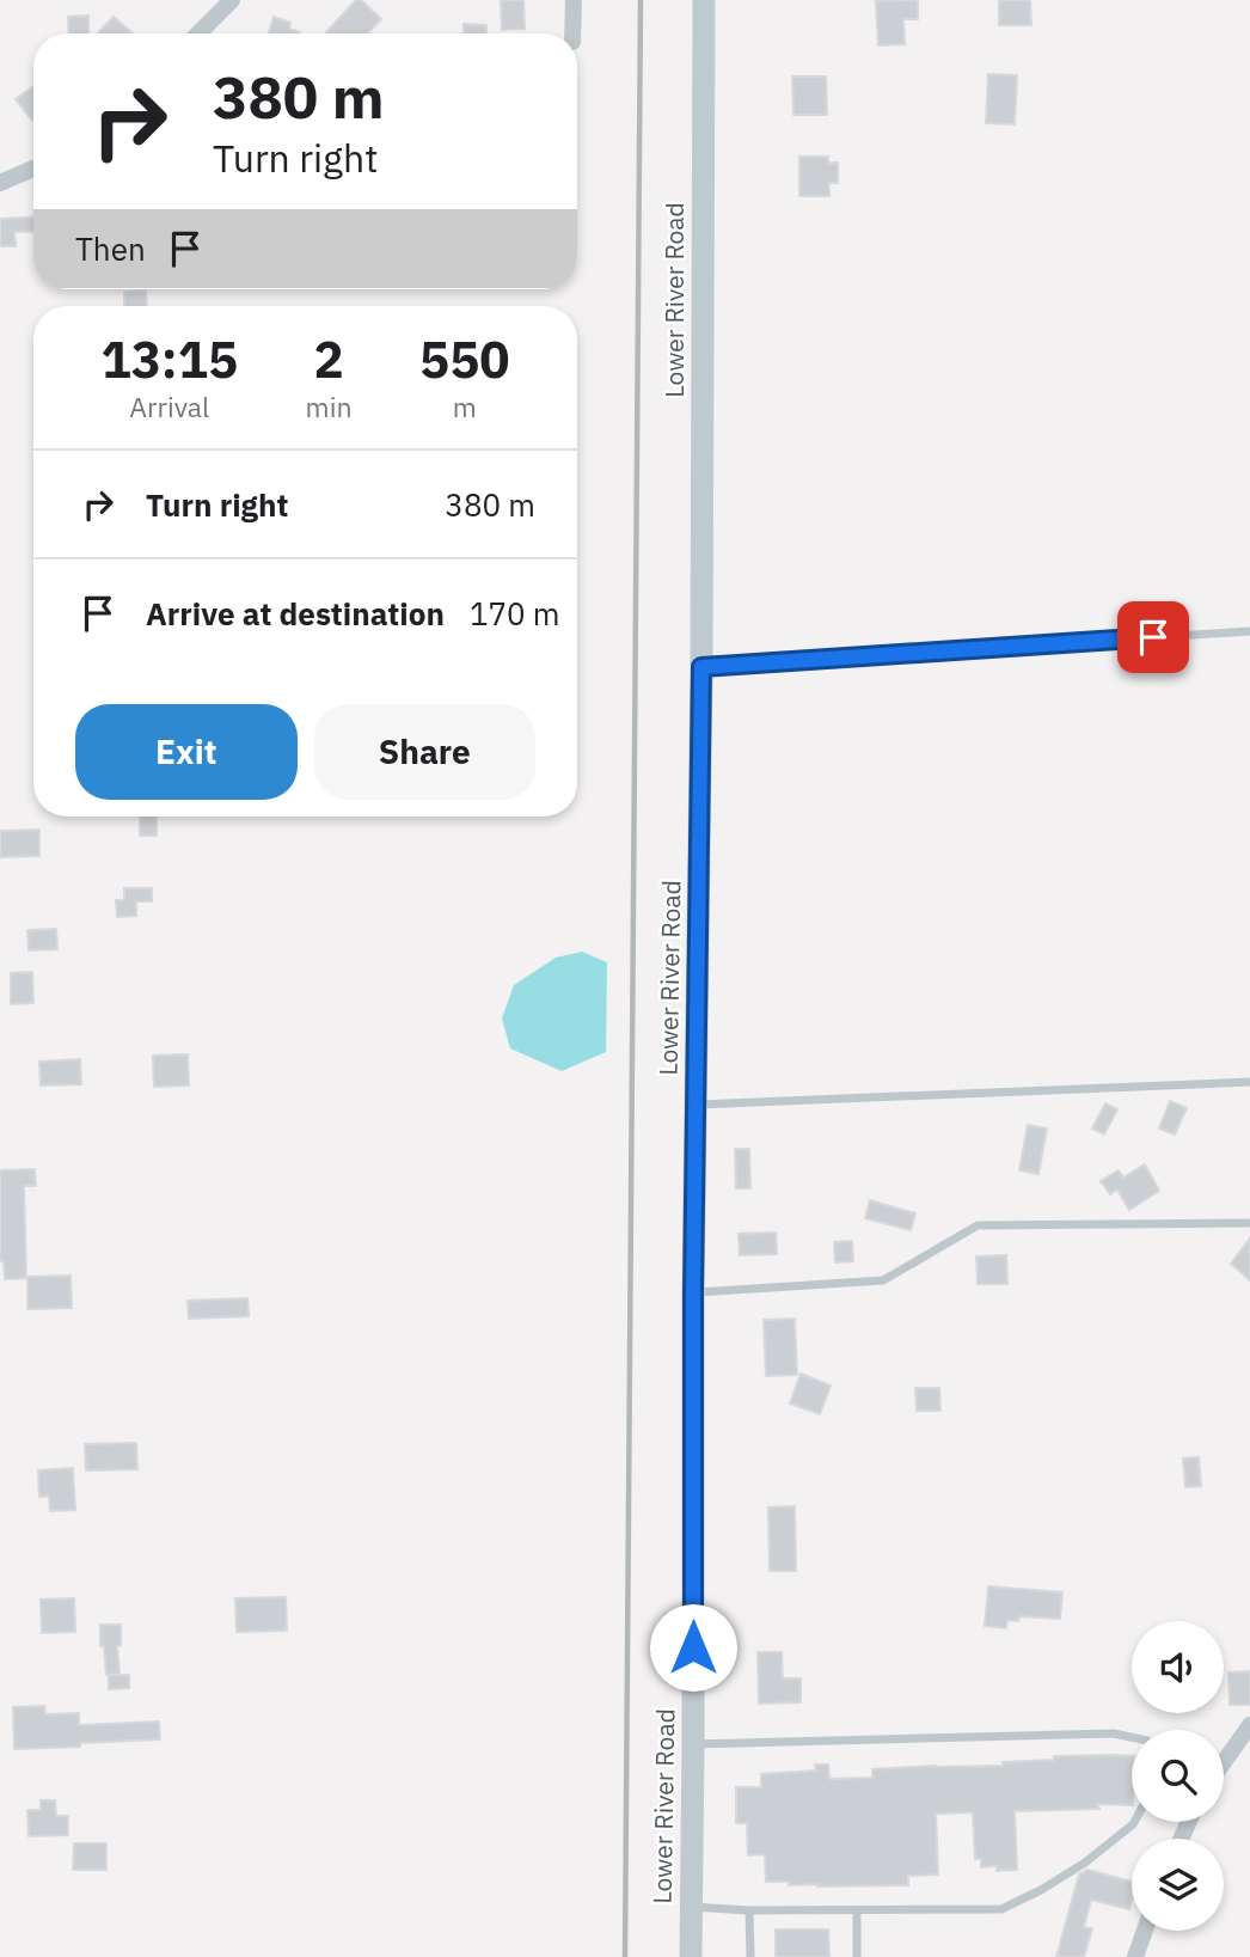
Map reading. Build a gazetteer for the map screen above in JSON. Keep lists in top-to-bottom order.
{
  "streets": {
    "street": ["Lower River Road"]
  },
  "page": {
    "turn": ["380 m", "Turn right"],
    "then": "Then",
    "eta": [
      "13:15",
      "Arrival",
      "2",
      "min",
      "550",
      "m"
    ],
    "list": [
      {
        "name": "Turn right",
        "value": "380 m"
      },
      {
        "name": "Arrive at destination",
        "value": "170 m"
      }
    ],
    "buttons": ["Exit", "Share"]
  }
}
